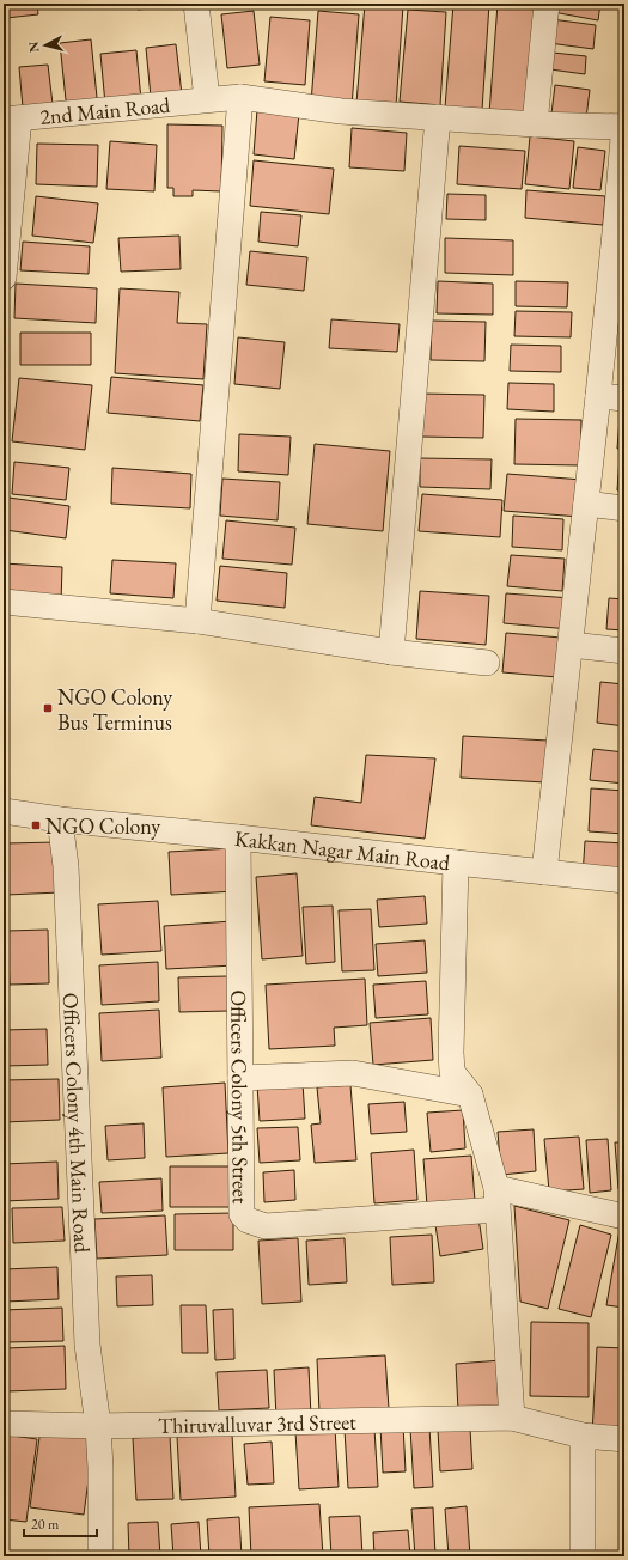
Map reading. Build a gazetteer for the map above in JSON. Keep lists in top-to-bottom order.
{
  "streets": {
    "street": [
      "2nd Main Road",
      "Kakkan Nagar Main Road",
      "Officers Colony 5th Street",
      "Officers Colony 4th Main Road",
      "Thiruvalluvar 3rd Street"
    ]
  },
  "crossings": [
    ["Kakkan Nagar Main Road", "Officers Colony 5th Street"],
    ["Kakkan Nagar Main Road", "Officers Colony 4th Main Road"],
    ["Officers Colony 4th Main Road", "Thiruvalluvar 3rd Street"]
  ],
  "places": {
    "transit": ["NGO Colony Bus Terminus", "NGO Colony"]
  },
  "scale_bar": "20 m",
  "north": "left"
}
